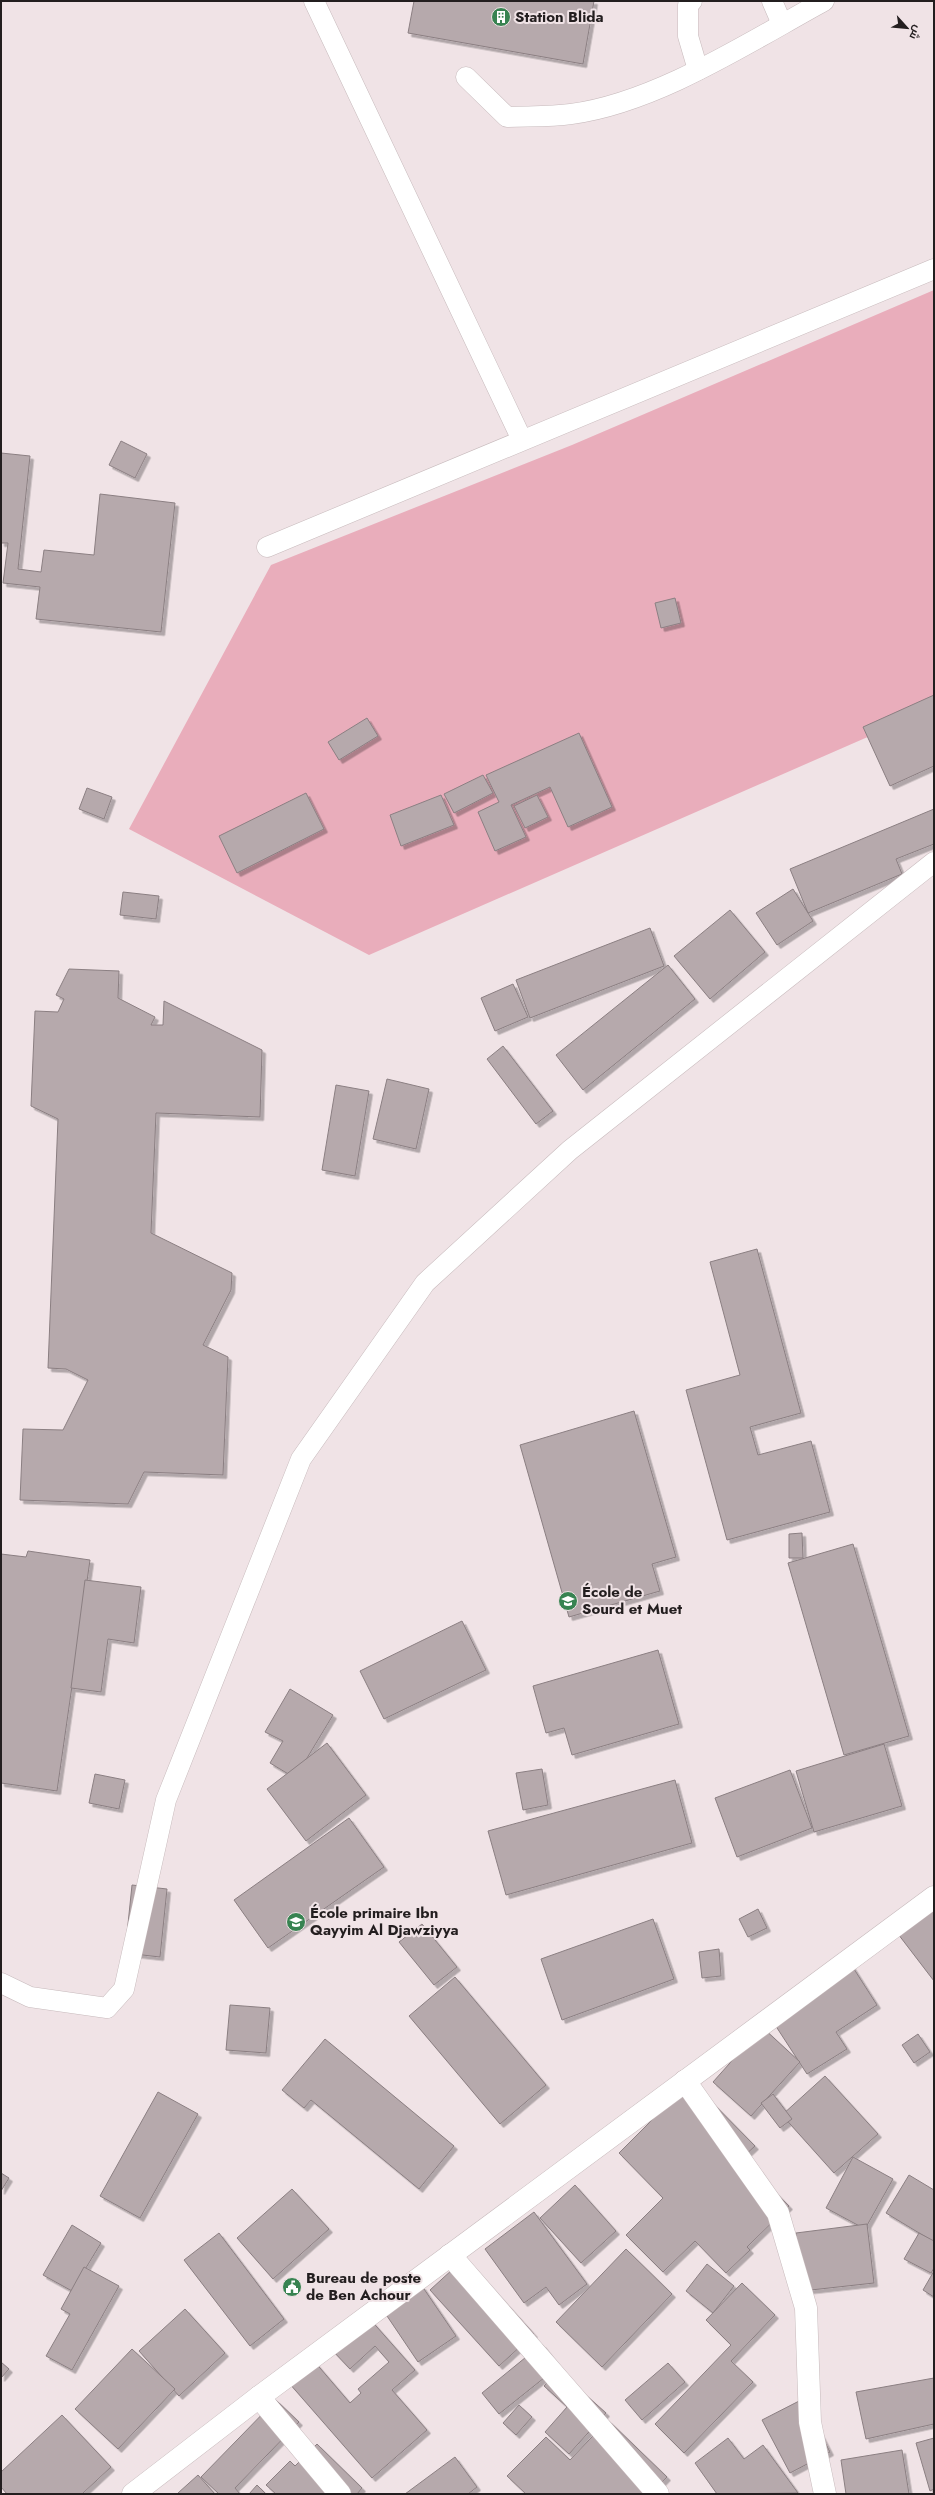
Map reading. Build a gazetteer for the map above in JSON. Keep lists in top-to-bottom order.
{
  "places": {
    "building": ["Station Blida"],
    "school or university": ["École de Sourd et Muet", "École primaire Ibn Qayyim Al Djawziyya"],
    "public building": ["Bureau de poste de Ben Achour"]
  },
  "north": "bottom right"
}
